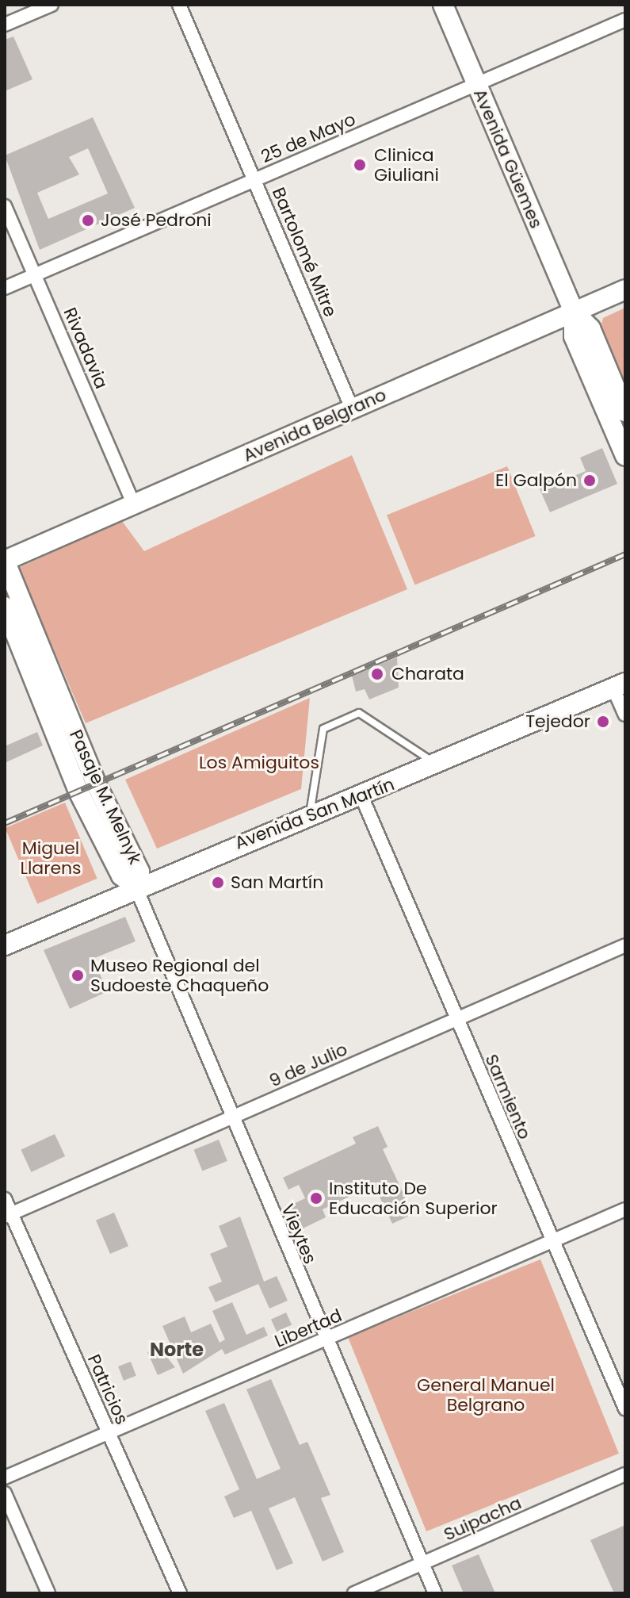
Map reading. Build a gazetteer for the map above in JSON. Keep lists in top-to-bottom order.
{
  "streets": {
    "main road": [
      "Avenida Güemes",
      "Avenida Belgrano",
      "Pasaje M. Melnyk",
      "Avenida San Martín"
    ],
    "street": [
      "25 de Mayo",
      "Bartolomé Mitre",
      "Rivadavia",
      "9 de Julio",
      "Sarmiento",
      "Vieytes",
      "Libertad",
      "Patricios",
      "Suipacha"
    ]
  },
  "crossings": [
    ["25 de Mayo", "Avenida Güemes"],
    ["25 de Mayo", "Bartolomé Mitre"],
    ["25 de Mayo", "Rivadavia"],
    ["Avenida Güemes", "Avenida Belgrano"],
    ["Bartolomé Mitre", "Avenida Belgrano"],
    ["Rivadavia", "Avenida Belgrano"],
    ["Avenida Belgrano", "Pasaje M. Melnyk"],
    ["Pasaje M. Melnyk", "Avenida San Martín"],
    ["Pasaje M. Melnyk", "Vieytes"],
    ["Avenida San Martín", "Sarmiento"],
    ["Avenida San Martín", "Vieytes"],
    ["9 de Julio", "Sarmiento"],
    ["9 de Julio", "Vieytes"],
    ["9 de Julio", "Patricios"],
    ["Sarmiento", "Libertad"],
    ["Vieytes", "Libertad"],
    ["Vieytes", "Suipacha"],
    ["Libertad", "Patricios"]
  ],
  "districts": ["Norte"],
  "parks": ["Los Amiguitos", "Miguel Llarens", "General Manuel Belgrano"],
  "places": [
    "Clinica Giuliani",
    "José Pedroni",
    "El Galpón",
    "Charata",
    "Tejedor",
    "San Martín",
    "Museo Regional del Sudoeste Chaqueño",
    "Instituto De Educación Superior"
  ]
}
